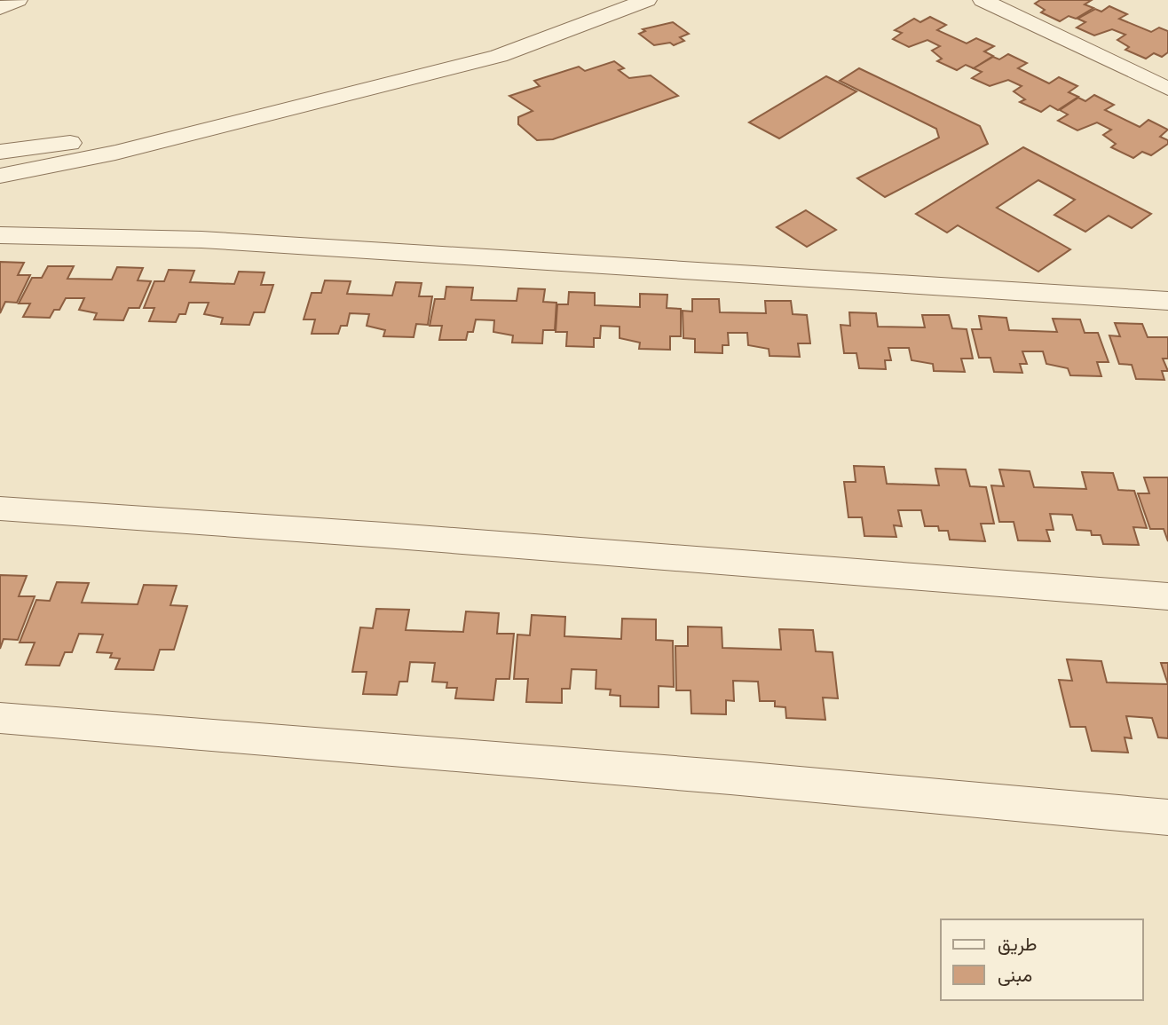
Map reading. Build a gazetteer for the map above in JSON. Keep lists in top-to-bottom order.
{
  "legend": ["طريق", "مبنى"]
}
